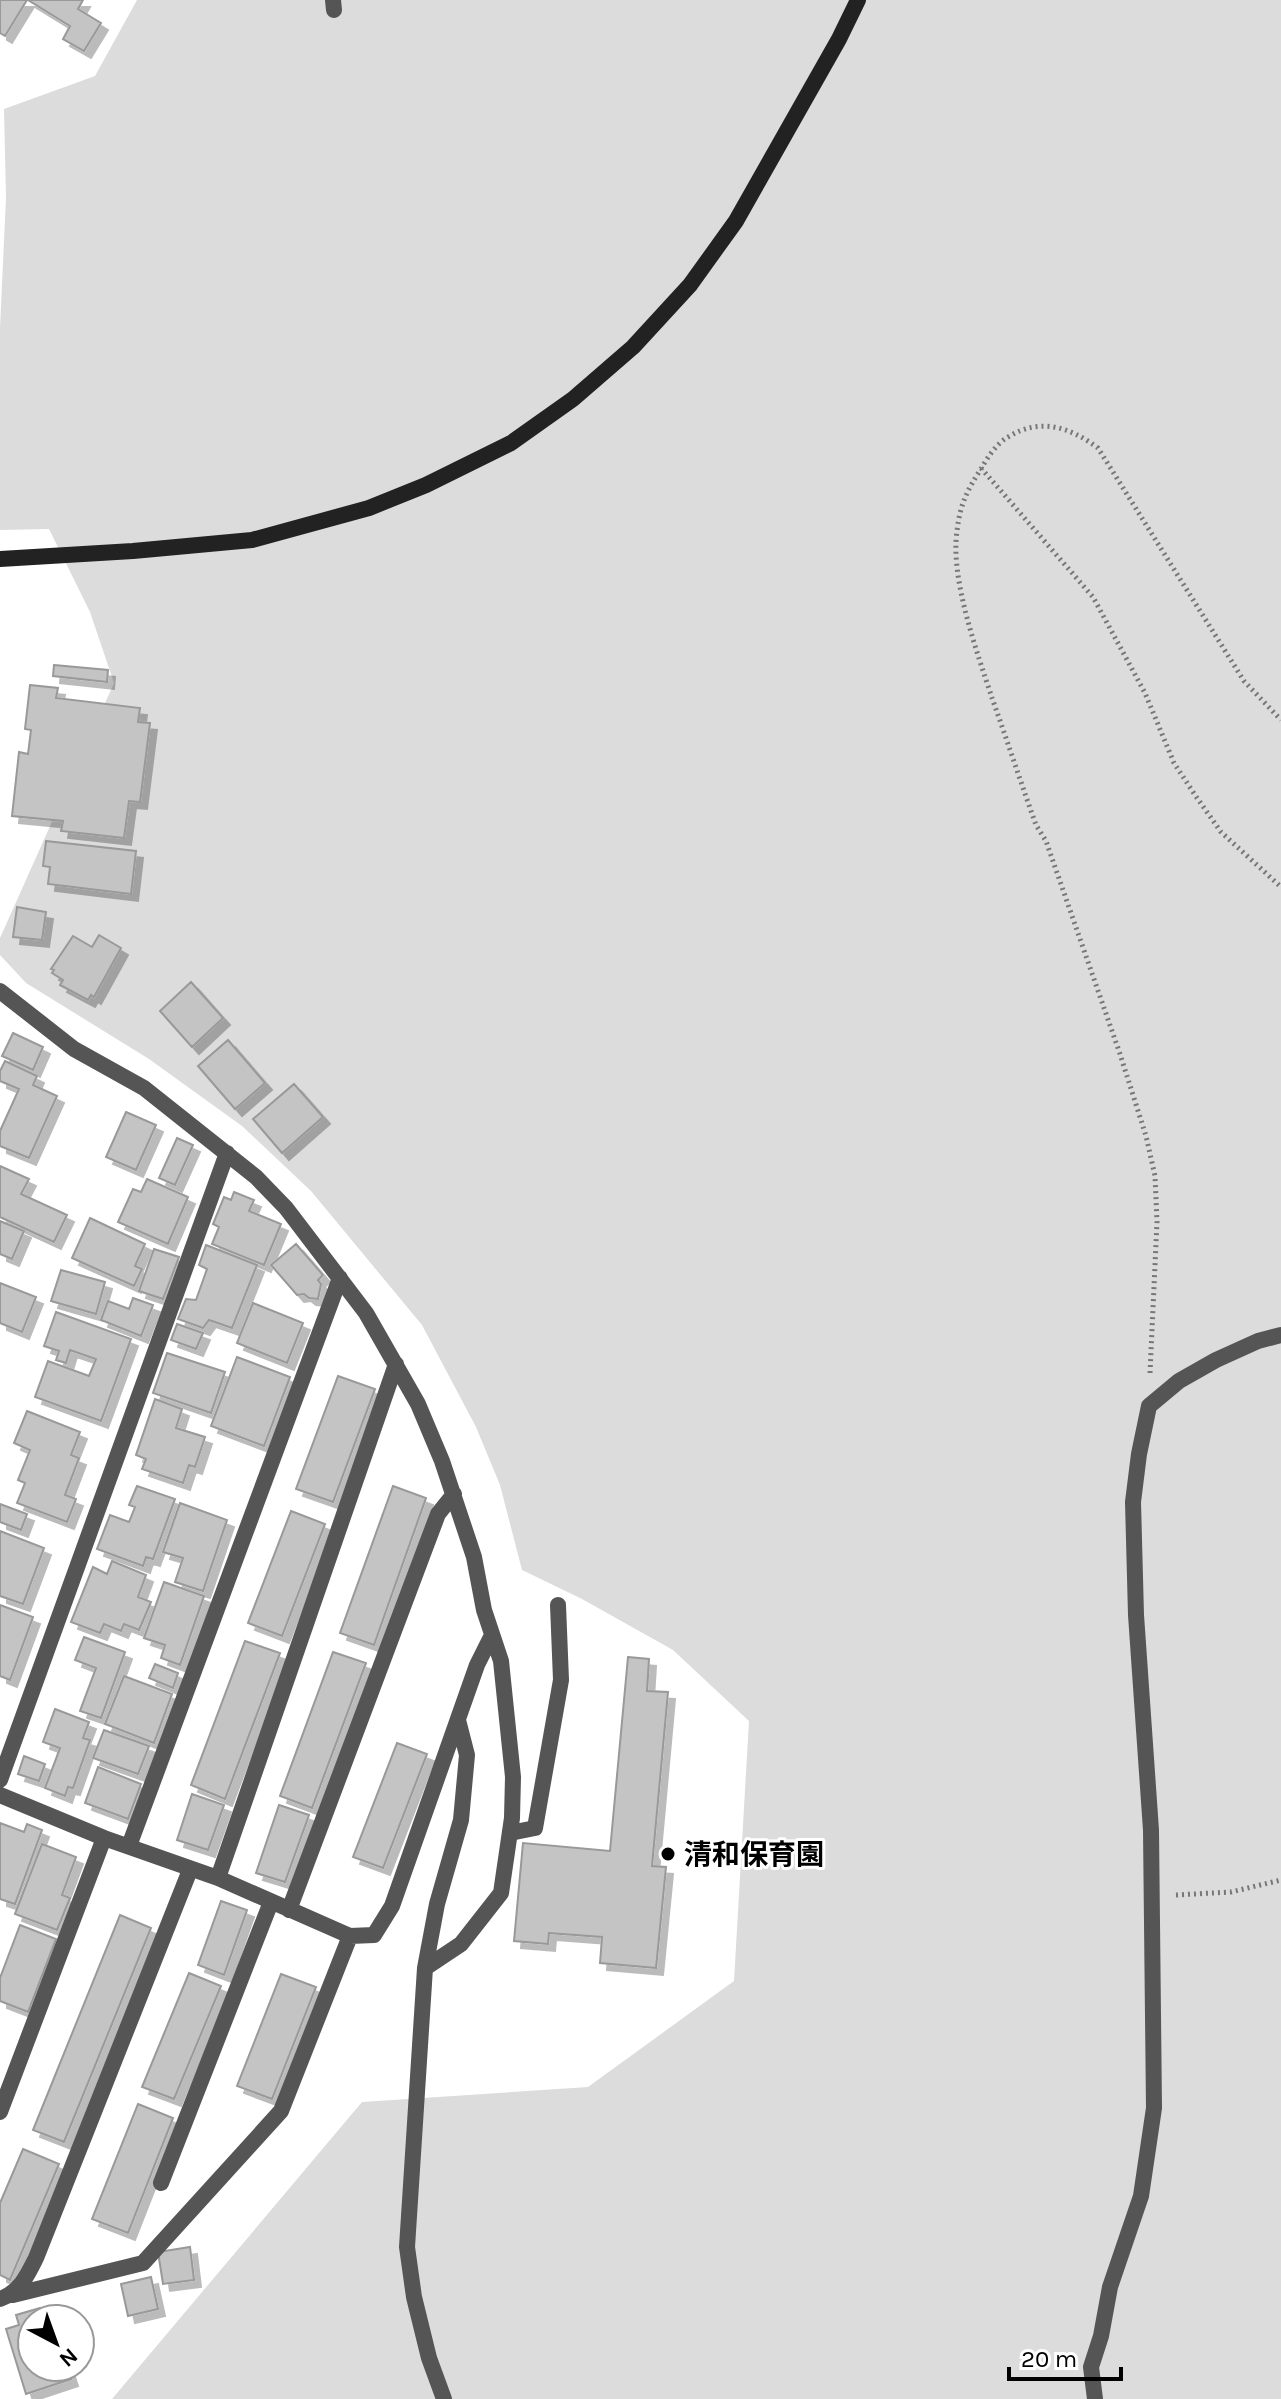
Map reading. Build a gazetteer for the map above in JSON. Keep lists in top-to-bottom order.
{
  "places": ["清和保育園"],
  "scale_bar": "20 m",
  "north": "bottom right"
}
